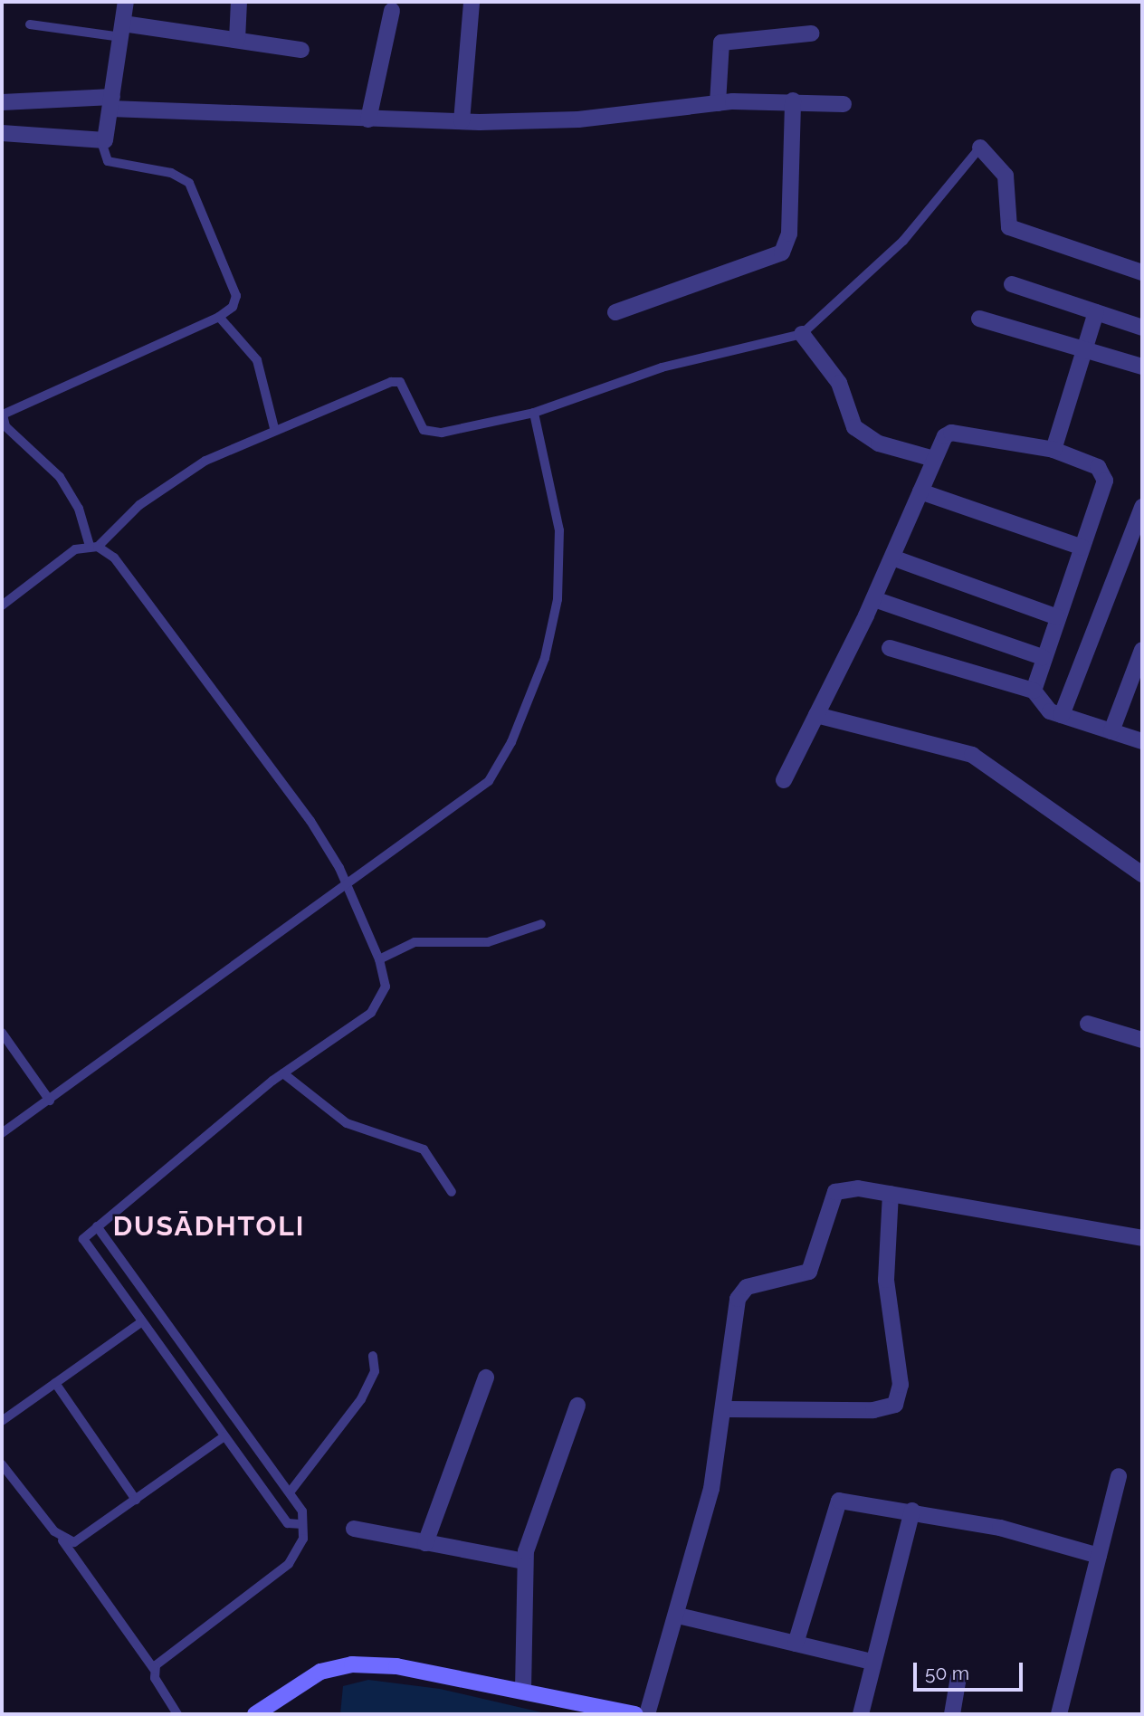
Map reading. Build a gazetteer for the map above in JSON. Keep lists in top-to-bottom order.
{
  "districts": ["DUSĀDHTOLI"],
  "scale_bar": "50 m"
}
